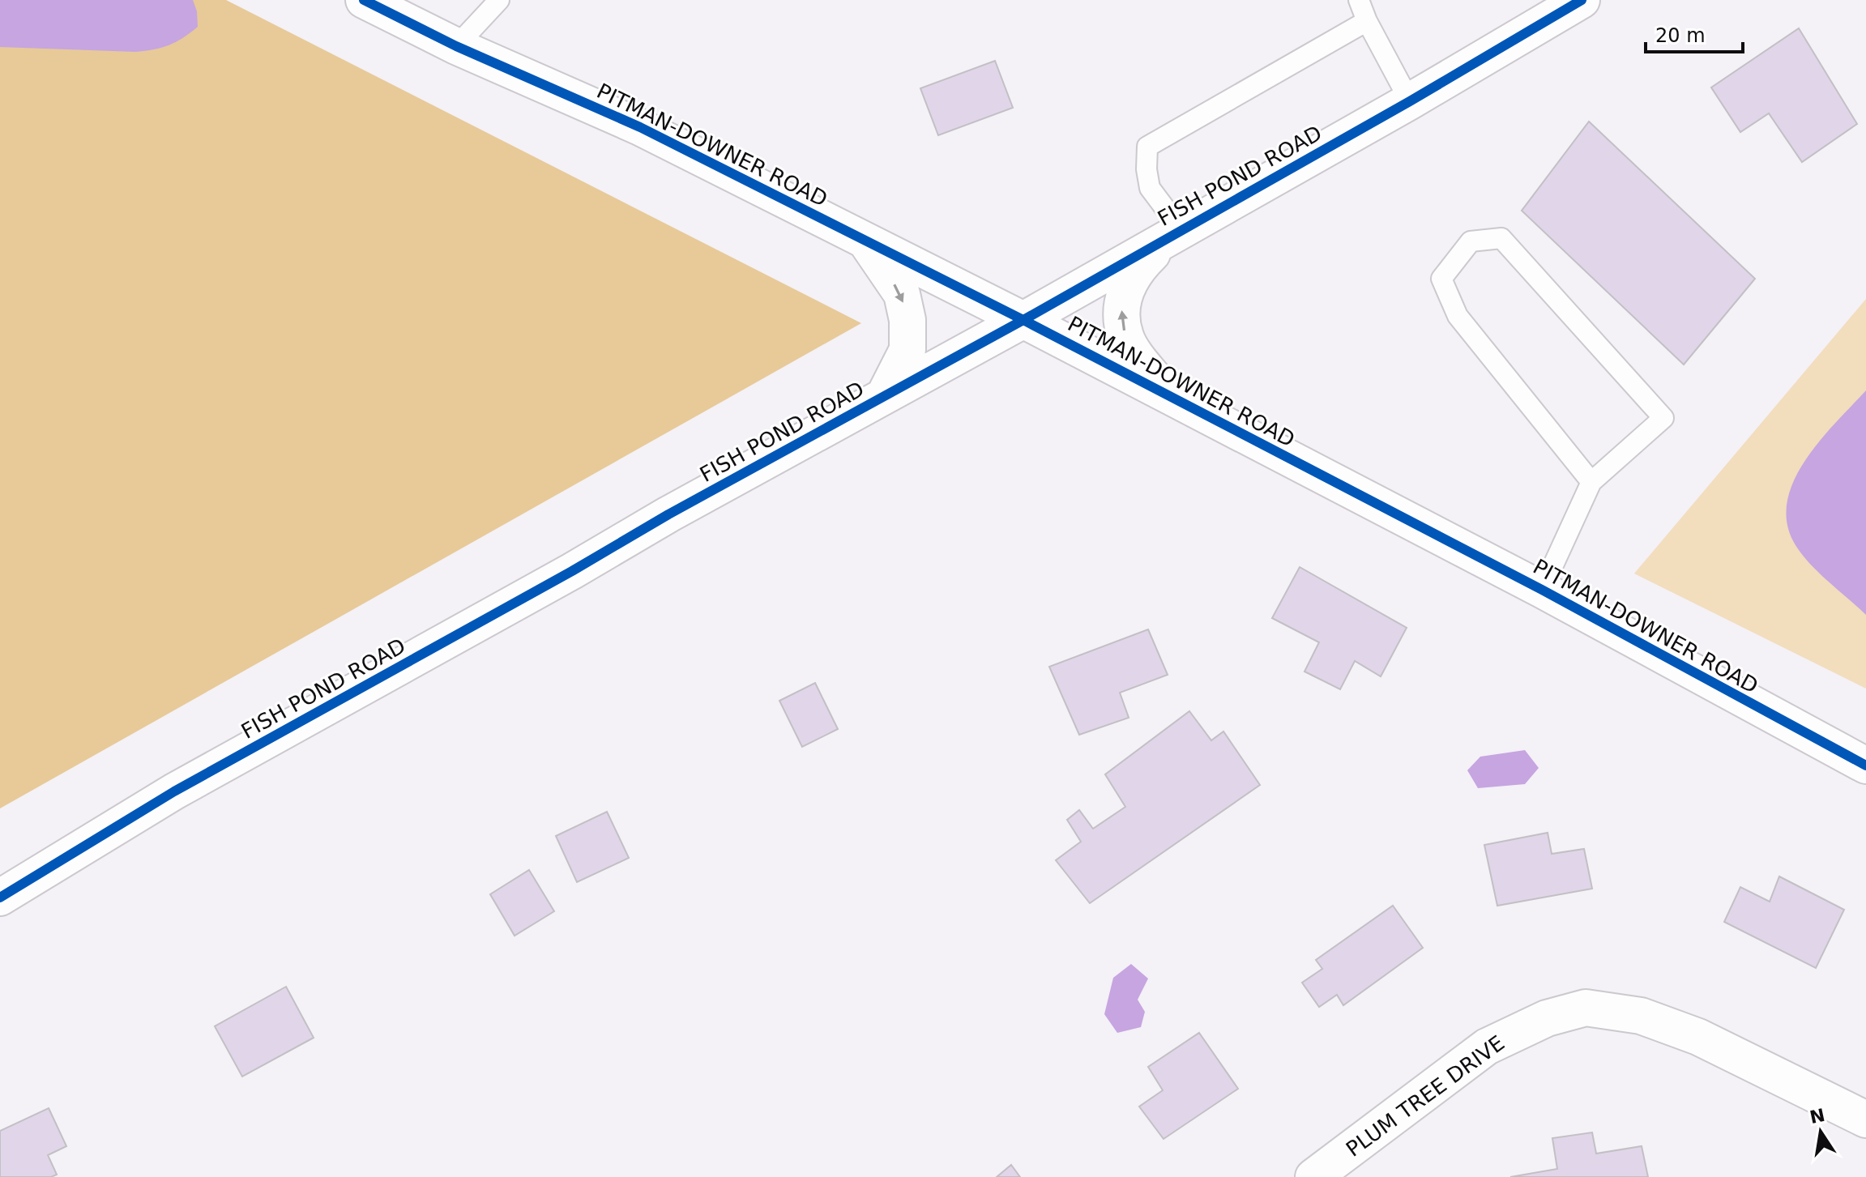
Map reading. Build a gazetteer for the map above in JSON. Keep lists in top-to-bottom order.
{
  "streets": {
    "street": ["PITMAN-DOWNER ROAD", "FISH POND ROAD", "PLUM TREE DRIVE"]
  },
  "crossings": [
    ["PITMAN-DOWNER ROAD", "FISH POND ROAD"]
  ],
  "scale_bar": "20 m",
  "north": "top"
}
